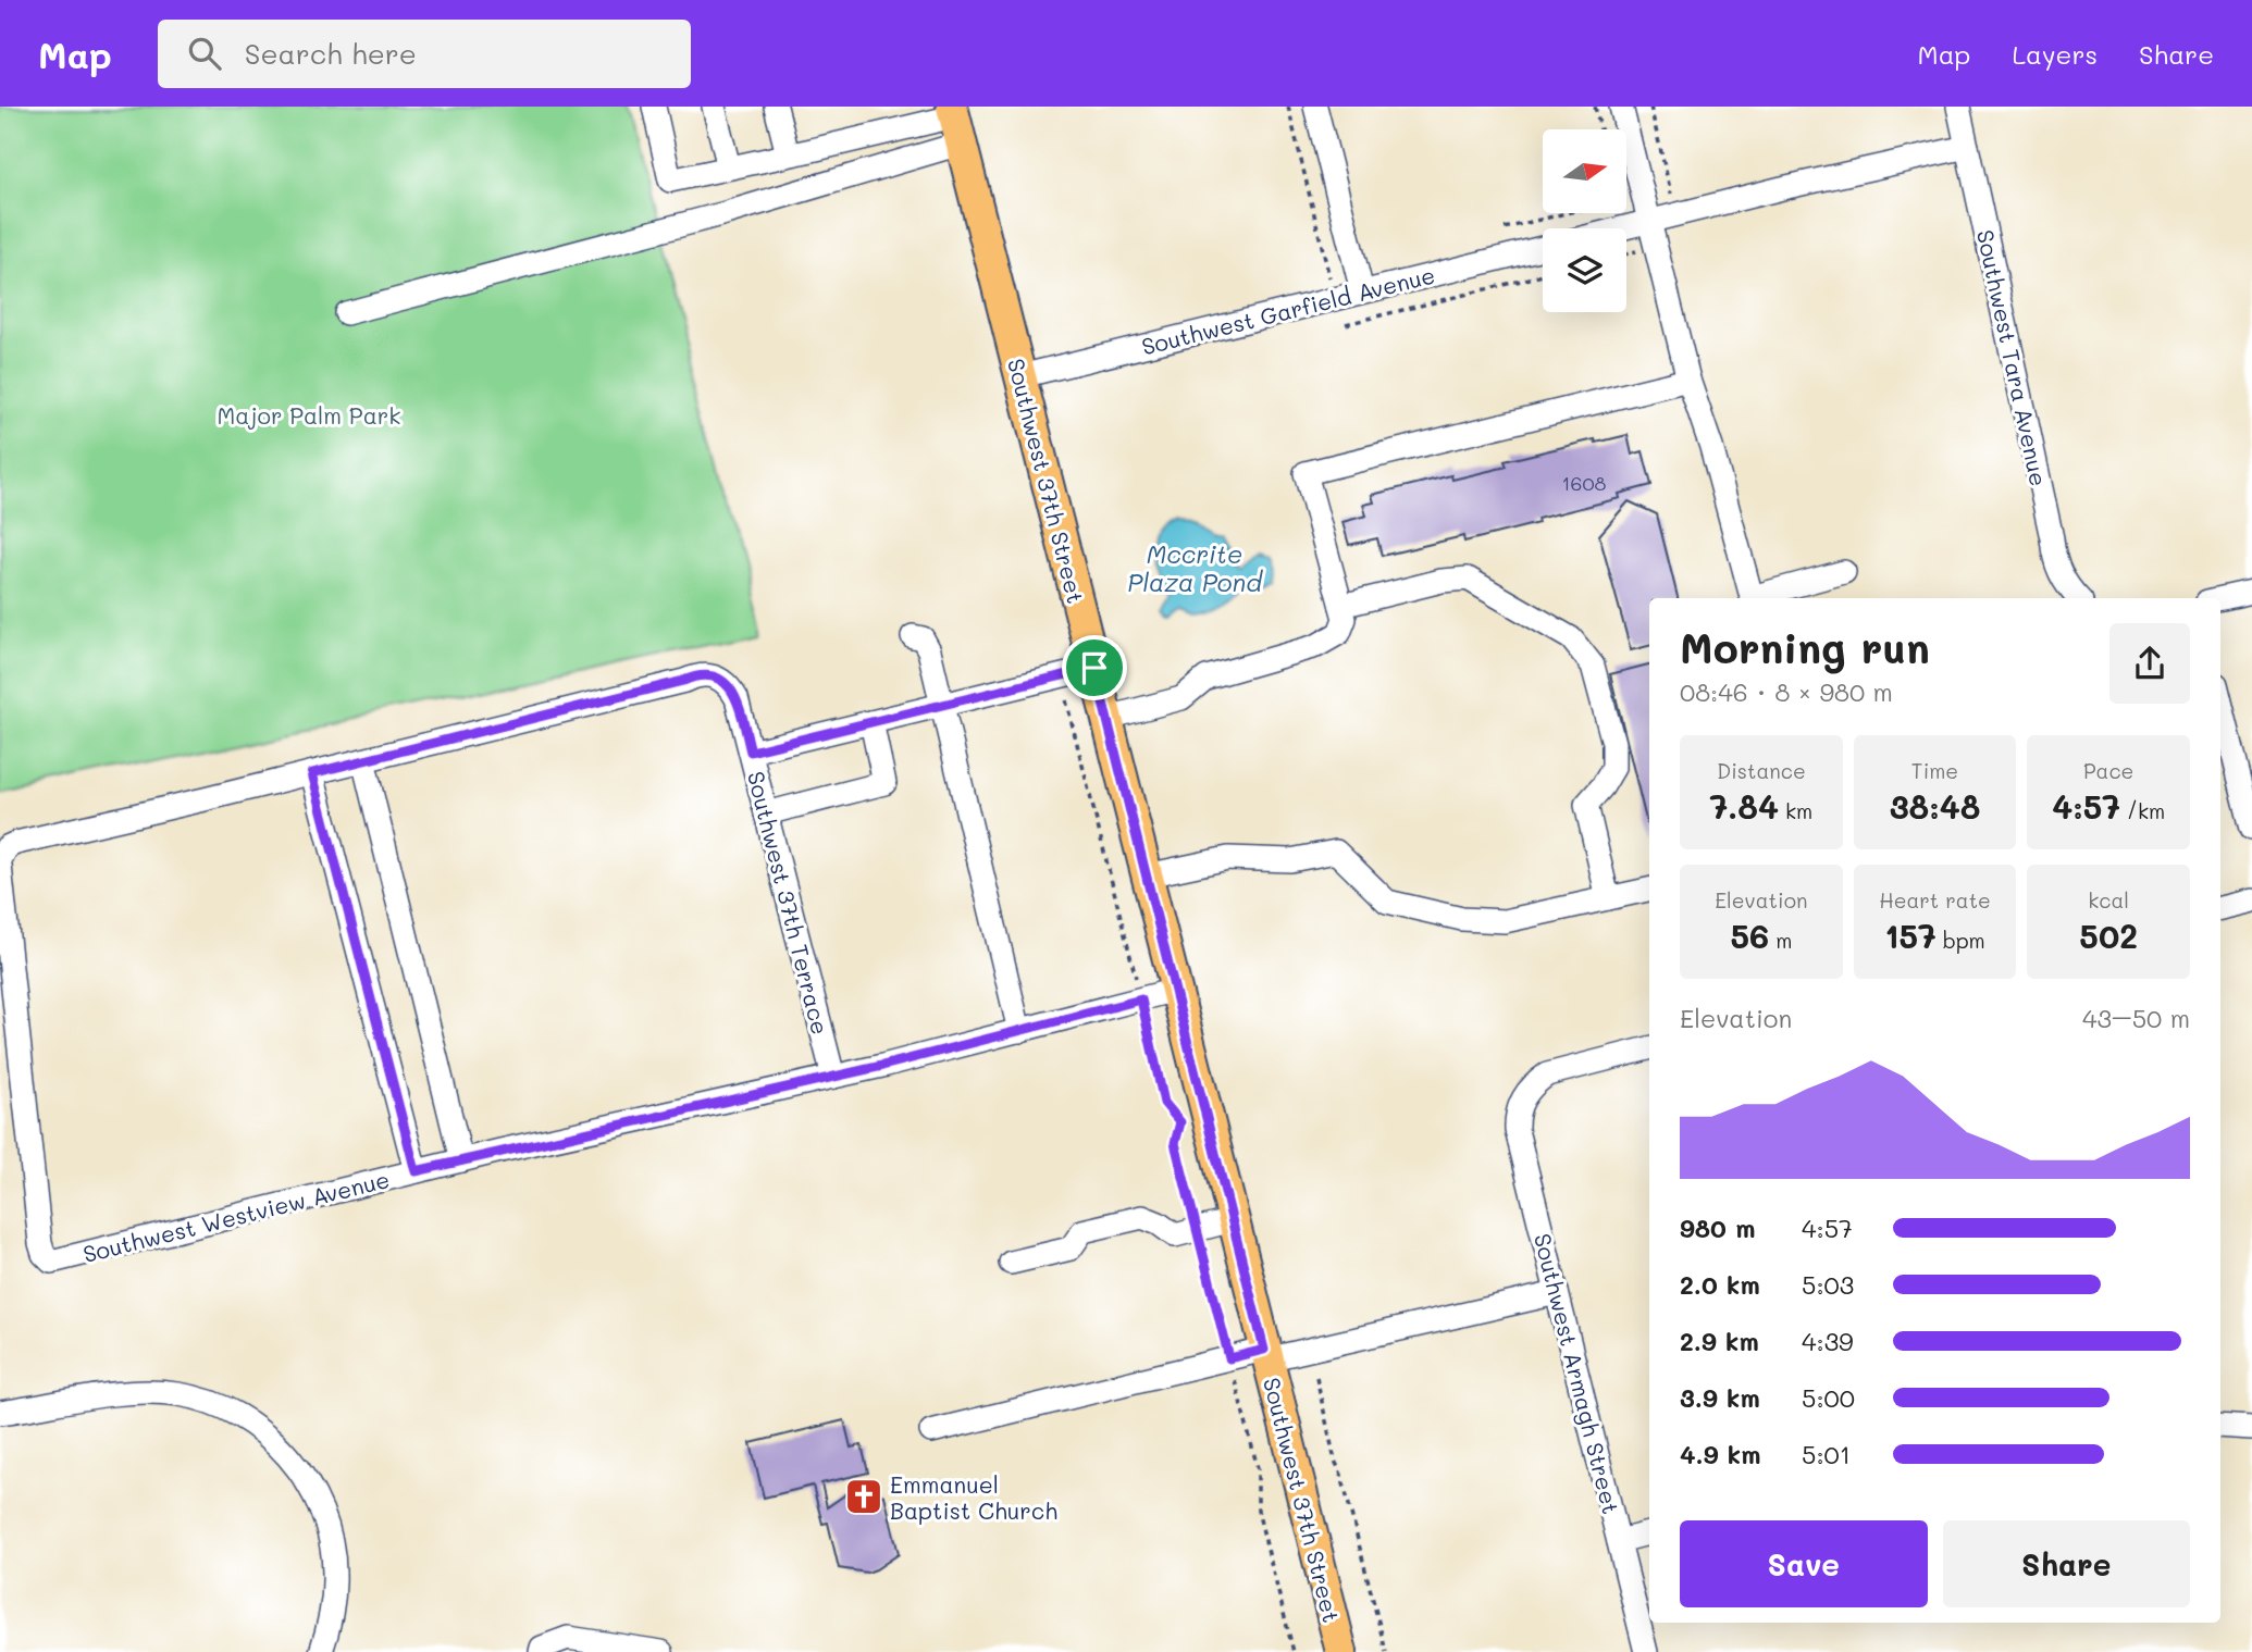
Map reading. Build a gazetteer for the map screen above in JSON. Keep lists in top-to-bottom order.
{
  "streets": {
    "main road": ["Southwest 37th Street"],
    "street": [
      "Southwest Garfield Avenue",
      "Southwest Tara Avenue",
      "Southwest 37th Terrace",
      "Southwest Westview Avenue",
      "Southwest Armagh Street"
    ]
  },
  "crossings": [
    ["Southwest Garfield Avenue", "Southwest 37th Street"],
    ["Southwest 37th Street", "Southwest Westview Avenue"],
    ["Southwest 37th Terrace", "Southwest Westview Avenue"]
  ],
  "water": ["Mccrite Plaza Pond"],
  "parks": ["Major Palm Park"],
  "places": {
    "church": ["Emmanuel Baptist Church"]
  },
  "house_numbers": ["1608"],
  "north": "right",
  "page": {
    "header": "Map",
    "search": "Search here",
    "nav": ["Map", "Layers", "Share"],
    "heading": ["Morning run", "08:46 · 8 × 980 m"],
    "stats": [
      ["Distance", "7.84 km"],
      ["Time", "38:48"],
      ["Pace", "4:57 /km"],
      ["Elevation", "56 m"],
      ["Heart rate", "157 bpm"],
      ["kcal", "502"]
    ],
    "chart": ["Elevation", "43–50 m"],
    "list": [
      {
        "name": "980 m",
        "note": "4:57"
      },
      {
        "name": "2.0 km",
        "note": "5:03"
      },
      {
        "name": "2.9 km",
        "note": "4:39"
      },
      {
        "name": "3.9 km",
        "note": "5:00"
      },
      {
        "name": "4.9 km",
        "note": "5:01"
      }
    ],
    "buttons": ["Save", "Share"]
  }
}
